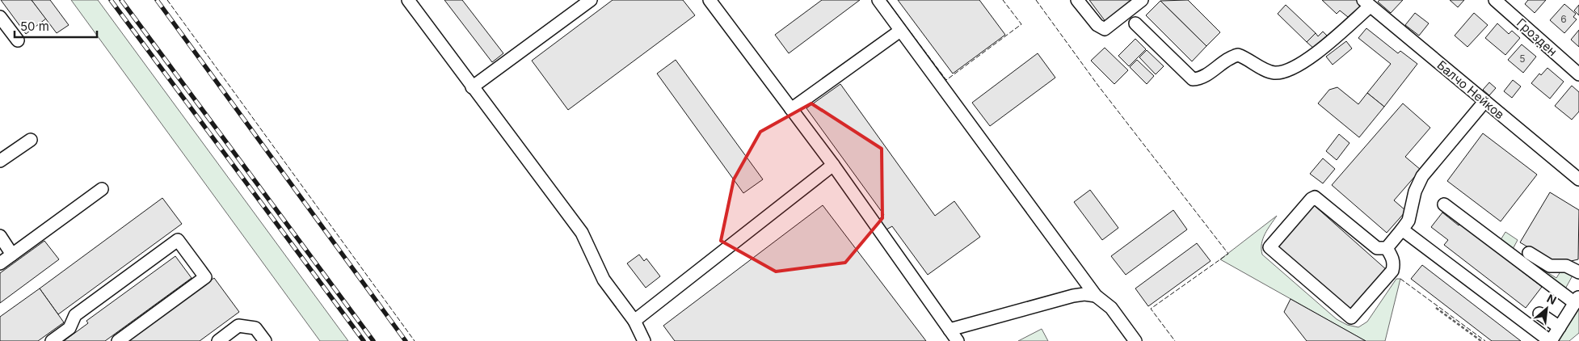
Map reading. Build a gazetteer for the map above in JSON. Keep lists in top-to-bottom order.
{
  "streets": {
    "street": ["Грозден", "Балчо Нейков"]
  },
  "house_numbers": ["6", "5"],
  "scale_bar": "50 m",
  "north": "top right"
}
